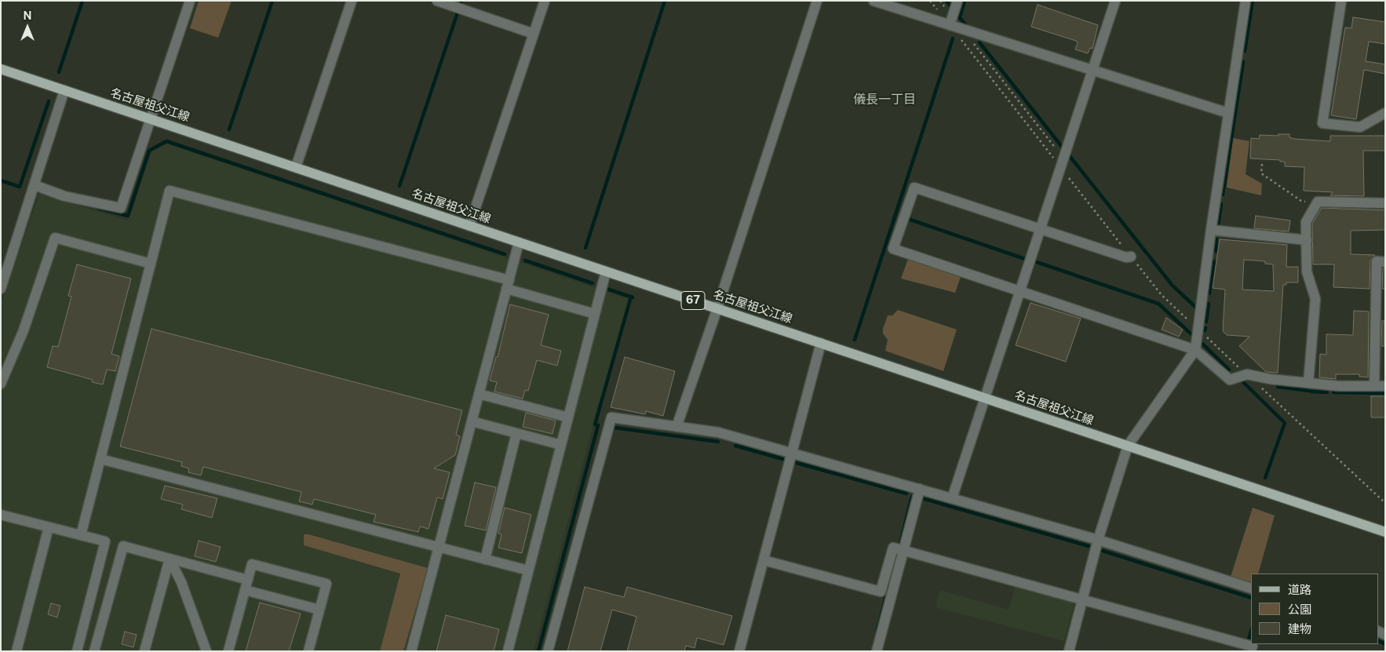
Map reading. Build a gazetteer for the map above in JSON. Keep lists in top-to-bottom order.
{
  "streets": {
    "main road": ["名古屋祖父江線", "67"]
  },
  "districts": ["儀長一丁目"],
  "legend": ["道路", "公園", "建物"],
  "north": "top"
}
